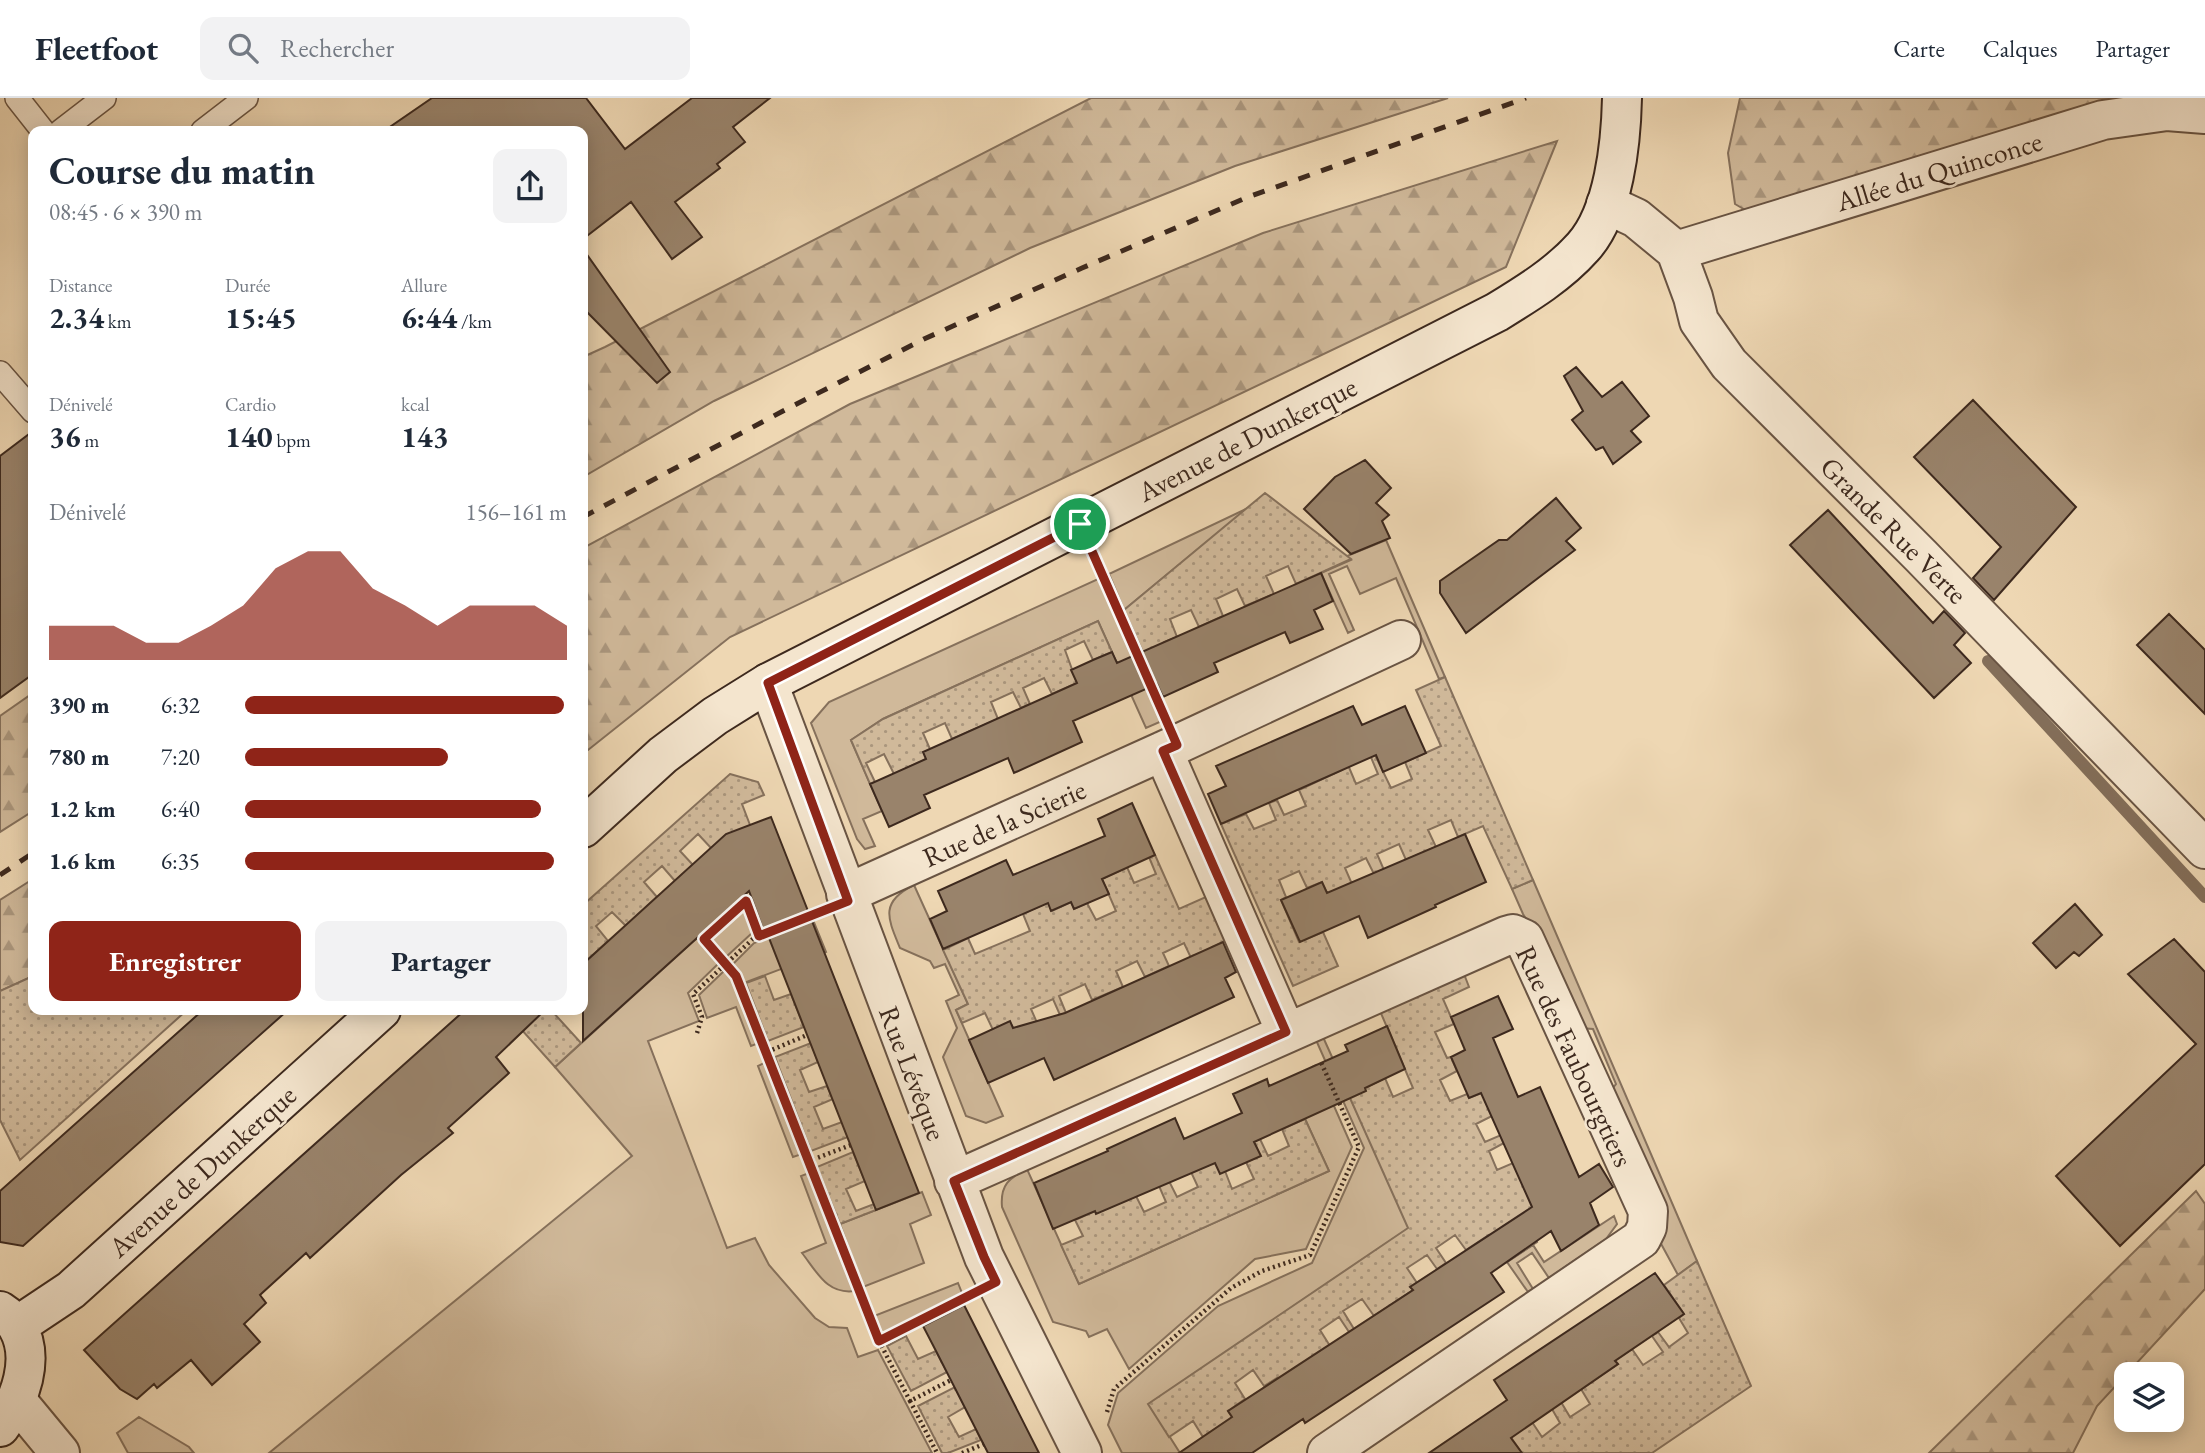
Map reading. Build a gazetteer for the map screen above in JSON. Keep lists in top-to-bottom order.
{
  "streets": {
    "street": [
      "Allée du Quinconce",
      "Avenue de Dunkerque",
      "Grande Rue Verte",
      "Rue de la Scierie",
      "Rue des Faubourgtiers",
      "Rue Lévêque"
    ]
  },
  "crossings": [
    ["Allée du Quinconce", "Grande Rue Verte"],
    ["Avenue de Dunkerque", "Grande Rue Verte"],
    ["Avenue de Dunkerque", "Rue Lévêque"],
    ["Rue de la Scierie", "Rue Lévêque"],
    ["Rue des Faubourgtiers", "Rue Lévêque"]
  ],
  "page": {
    "header": "Fleetfoot",
    "search": "Rechercher",
    "nav": ["Carte", "Calques", "Partager"],
    "heading": ["Course du matin", "08:45 · 6 × 390 m"],
    "stats": [
      ["Distance", "2.34 km"],
      ["Durée", "15:45"],
      ["Allure", "6:44 /km"],
      ["Dénivelé", "36 m"],
      ["Cardio", "140 bpm"],
      ["kcal", "143"]
    ],
    "chart": ["Dénivelé", "156–161 m"],
    "list": [
      {
        "name": "390 m",
        "note": "6:32"
      },
      {
        "name": "780 m",
        "note": "7:20"
      },
      {
        "name": "1.2 km",
        "note": "6:40"
      },
      {
        "name": "1.6 km",
        "note": "6:35"
      }
    ],
    "buttons": ["Enregistrer", "Partager"]
  }
}
